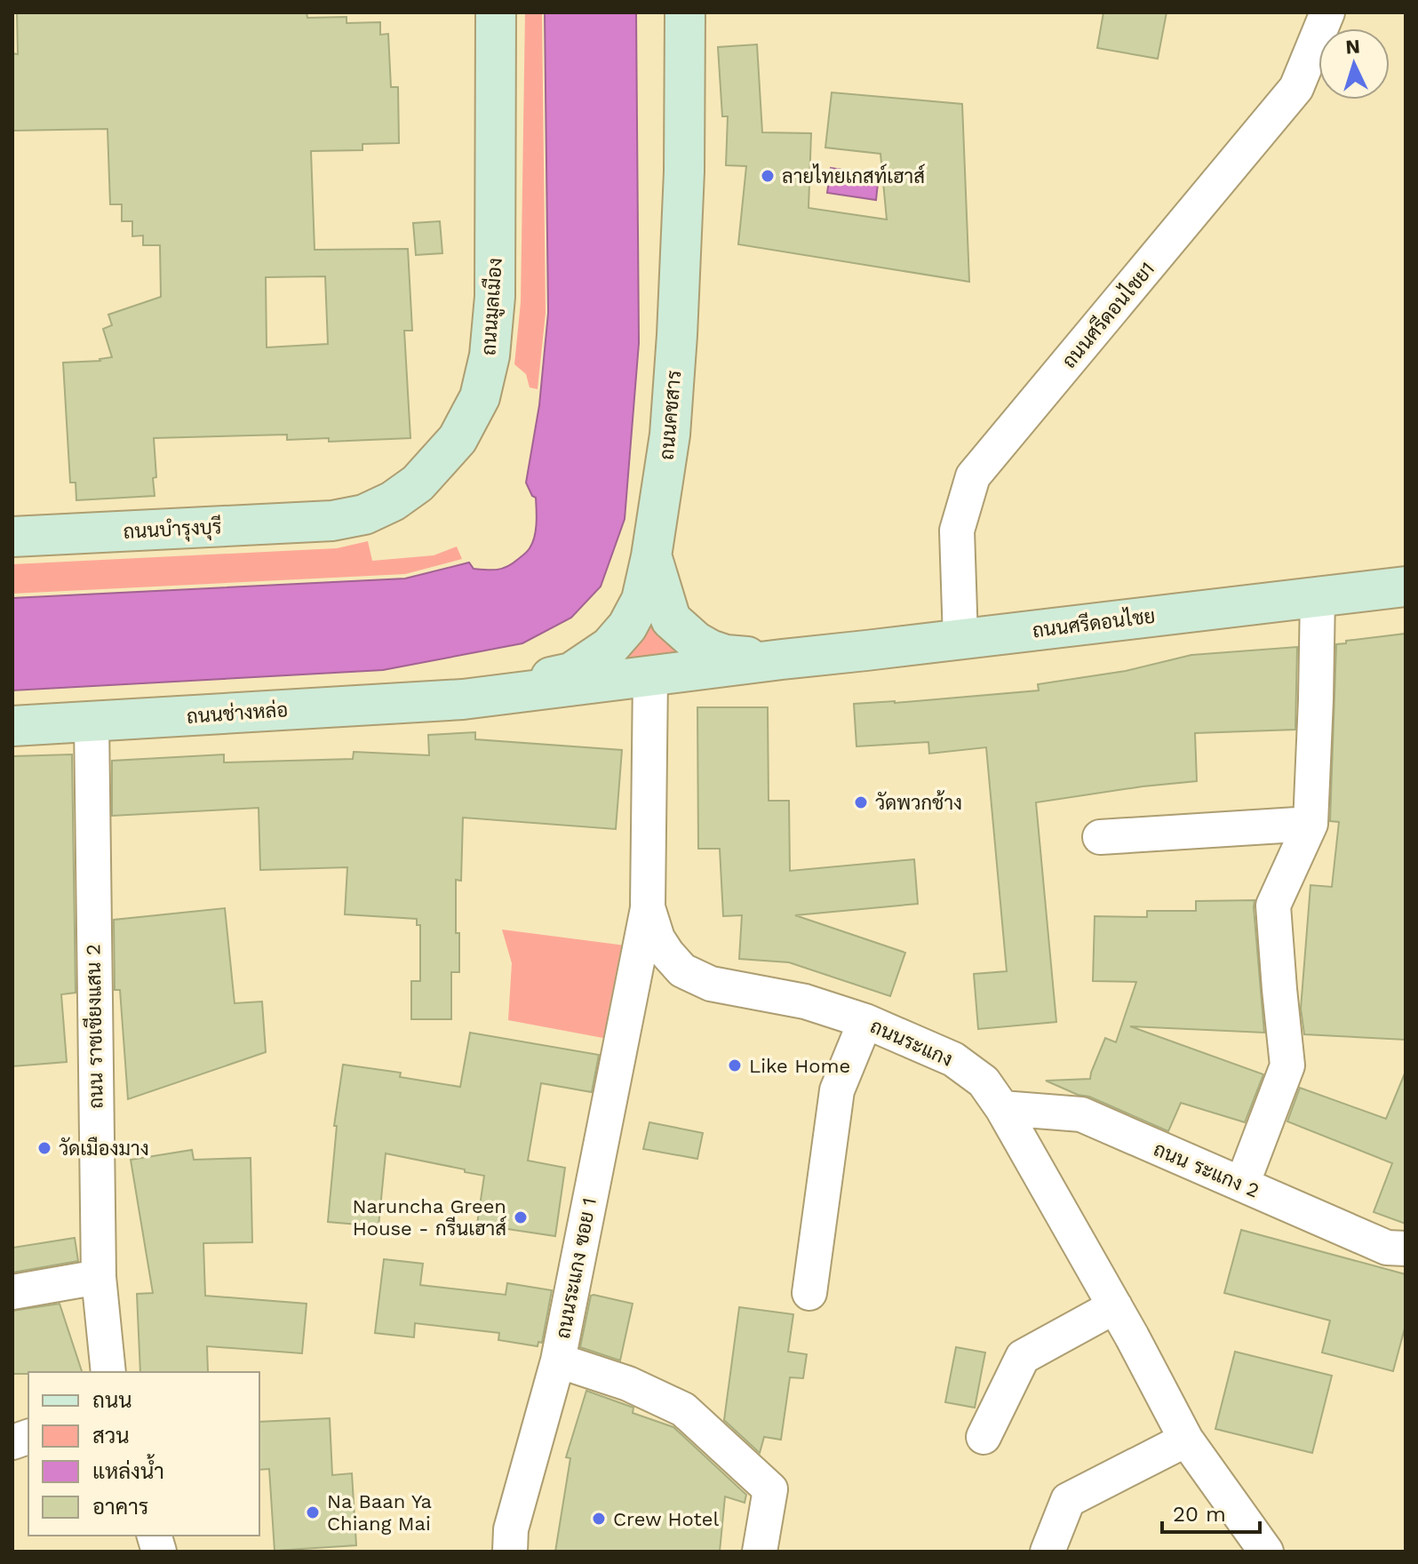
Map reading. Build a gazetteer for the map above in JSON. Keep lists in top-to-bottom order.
{
  "streets": {
    "main road": [
      "ถนนมูลเมือง",
      "ถนนคชสาร",
      "ถนนบำรุงบุรี",
      "ถนนศรีดอนไชย",
      "ถนนช่างหล่อ"
    ],
    "street": [
      "ถนนศรีดอนไชย1",
      "ถนน ราชเชียงแสน 2",
      "ถนนระแกง",
      "ถนน ระแกง 2",
      "ถนนระแกง ซอย 1"
    ]
  },
  "crossings": [
    ["ถนนมูลเมือง", "ถนนบำรุงบุรี"],
    ["ถนนศรีดอนไชย1", "ถนนศรีดอนไชย"],
    ["ถนนคชสาร", "ถนนศรีดอนไชย"],
    ["ถนนคชสาร", "ถนนช่างหล่อ"],
    ["ถนนศรีดอนไชย", "ถนนช่างหล่อ"],
    ["ถนนศรีดอนไชย", "ถนนระแกง"],
    ["ถนนช่างหล่อ", "ถนน ราชเชียงแสน 2"],
    ["ถนนระแกง", "ถนน ระแกง 2"],
    ["ถนนระแกง", "ถนนระแกง ซอย 1"]
  ],
  "places": [
    "ลายไทยเกสท์เฮาส์",
    "วัดพวกช้าง",
    "Like Home",
    "วัดเมืองมาง",
    "Naruncha Green House - กรีนเฮาส์",
    "Na Baan Ya Chiang Mai",
    "Crew Hotel"
  ],
  "legend": [
    "ถนน",
    "สวน",
    "แหล่งน้ำ",
    "อาคาร"
  ],
  "scale_bar": "20 m",
  "north": "top"
}
